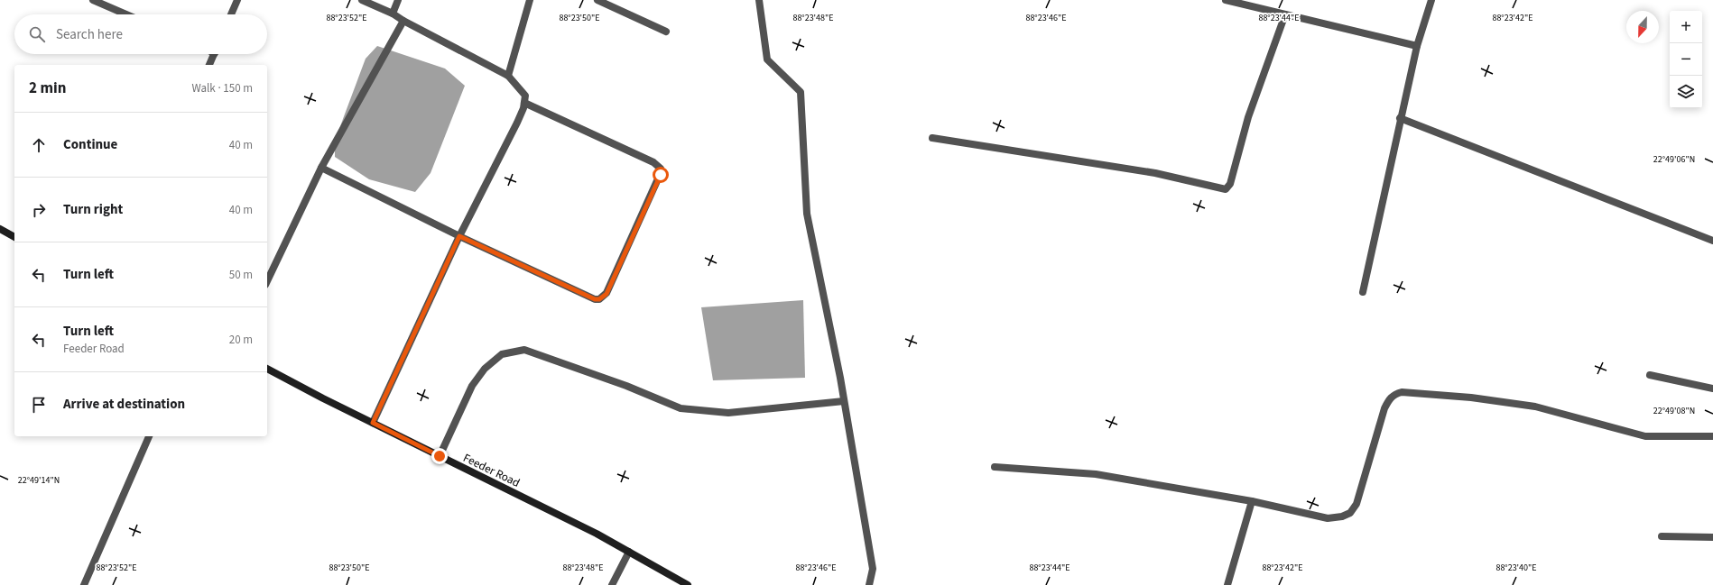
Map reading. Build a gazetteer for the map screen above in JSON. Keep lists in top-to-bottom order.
{
  "streets": {
    "street": ["Feeder Road"]
  },
  "north": "bottom",
  "page": {
    "map_buttons": ["+", "−"],
    "search": "Search here",
    "heading": ["2 min", "Walk · 150 m"],
    "list": [
      ["Continue", "40 m"],
      ["Turn right", "40 m"],
      ["Turn left", "50 m"],
      ["Turn left", "Feeder Road", "20 m"],
      "Arrive at destination"
    ]
  },
  "coordinates": [
    "88°23'52\"E",
    "88°23'50\"E",
    "88°23'48\"E",
    "88°23'46\"E",
    "88°23'44\"E",
    "88°23'42\"E",
    "22°49'06\"N",
    "22°49'08\"N",
    "22°49'14\"N",
    "88°23'40\"E"
  ]
}
